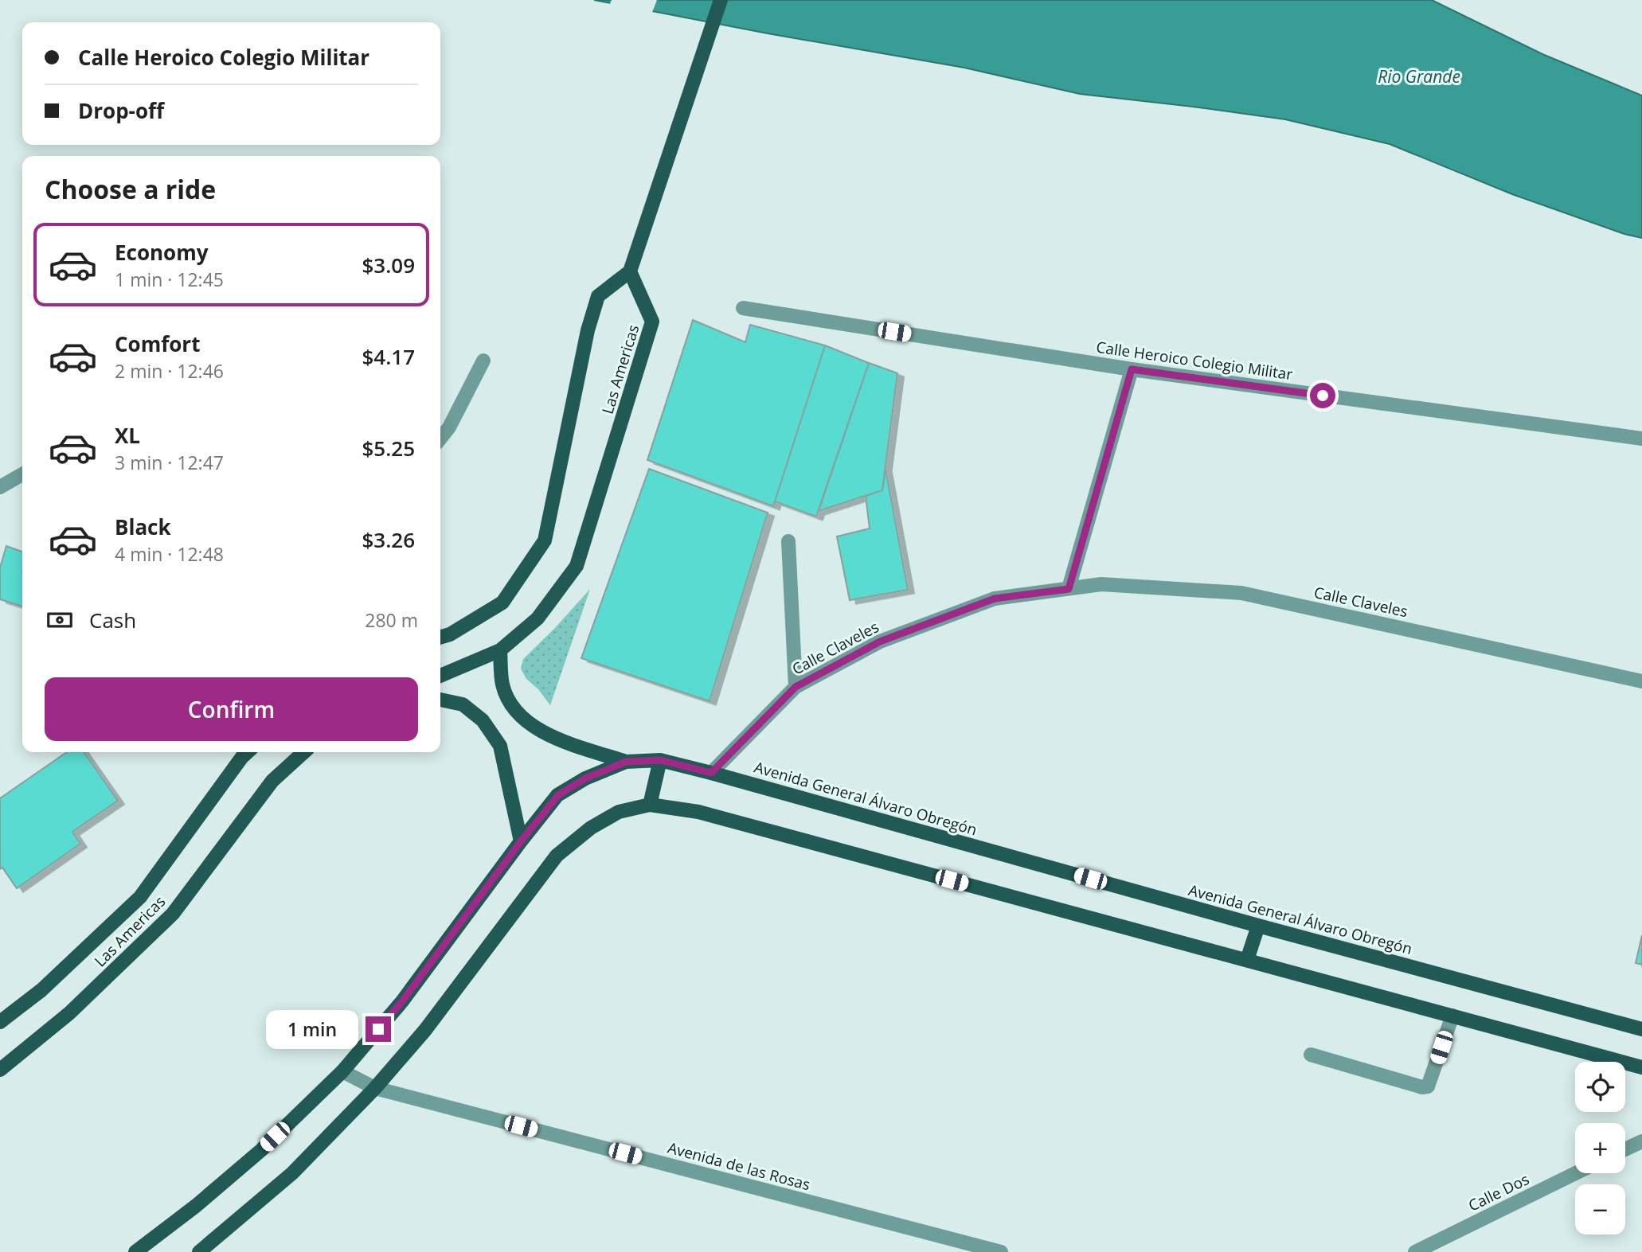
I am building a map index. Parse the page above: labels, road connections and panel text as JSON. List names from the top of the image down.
{
  "streets": {
    "main road": ["Las Americas", "Avenida General Álvaro Obregón"],
    "street": [
      "Calle Heroico Colegio Militar",
      "Calle Claveles",
      "Avenida de las Rosas",
      "Calle Dos"
    ]
  },
  "crossings": [
    ["Calle Claveles", "Avenida General Álvaro Obregón"],
    ["Avenida General Álvaro Obregón", "Avenida de las Rosas"]
  ],
  "water": ["Rio Grande"],
  "page": {
    "banner": ["Calle Heroico Colegio Militar", "Drop-off"],
    "heading": "Choose a ride",
    "list": [
      {
        "name": "Economy",
        "note": "1 min · 12:45",
        "value": "$3.09"
      },
      {
        "name": "Comfort",
        "note": "2 min · 12:46",
        "value": "$4.17"
      },
      {
        "name": "XL",
        "note": "3 min · 12:47",
        "value": "$5.25"
      },
      {
        "name": "Black",
        "note": "4 min · 12:48",
        "value": "$3.26"
      }
    ],
    "pay": ["Cash", "280 m"],
    "buttons": "Confirm",
    "bubble": "1 min",
    "map_buttons": ["+", "−"]
  }
}
